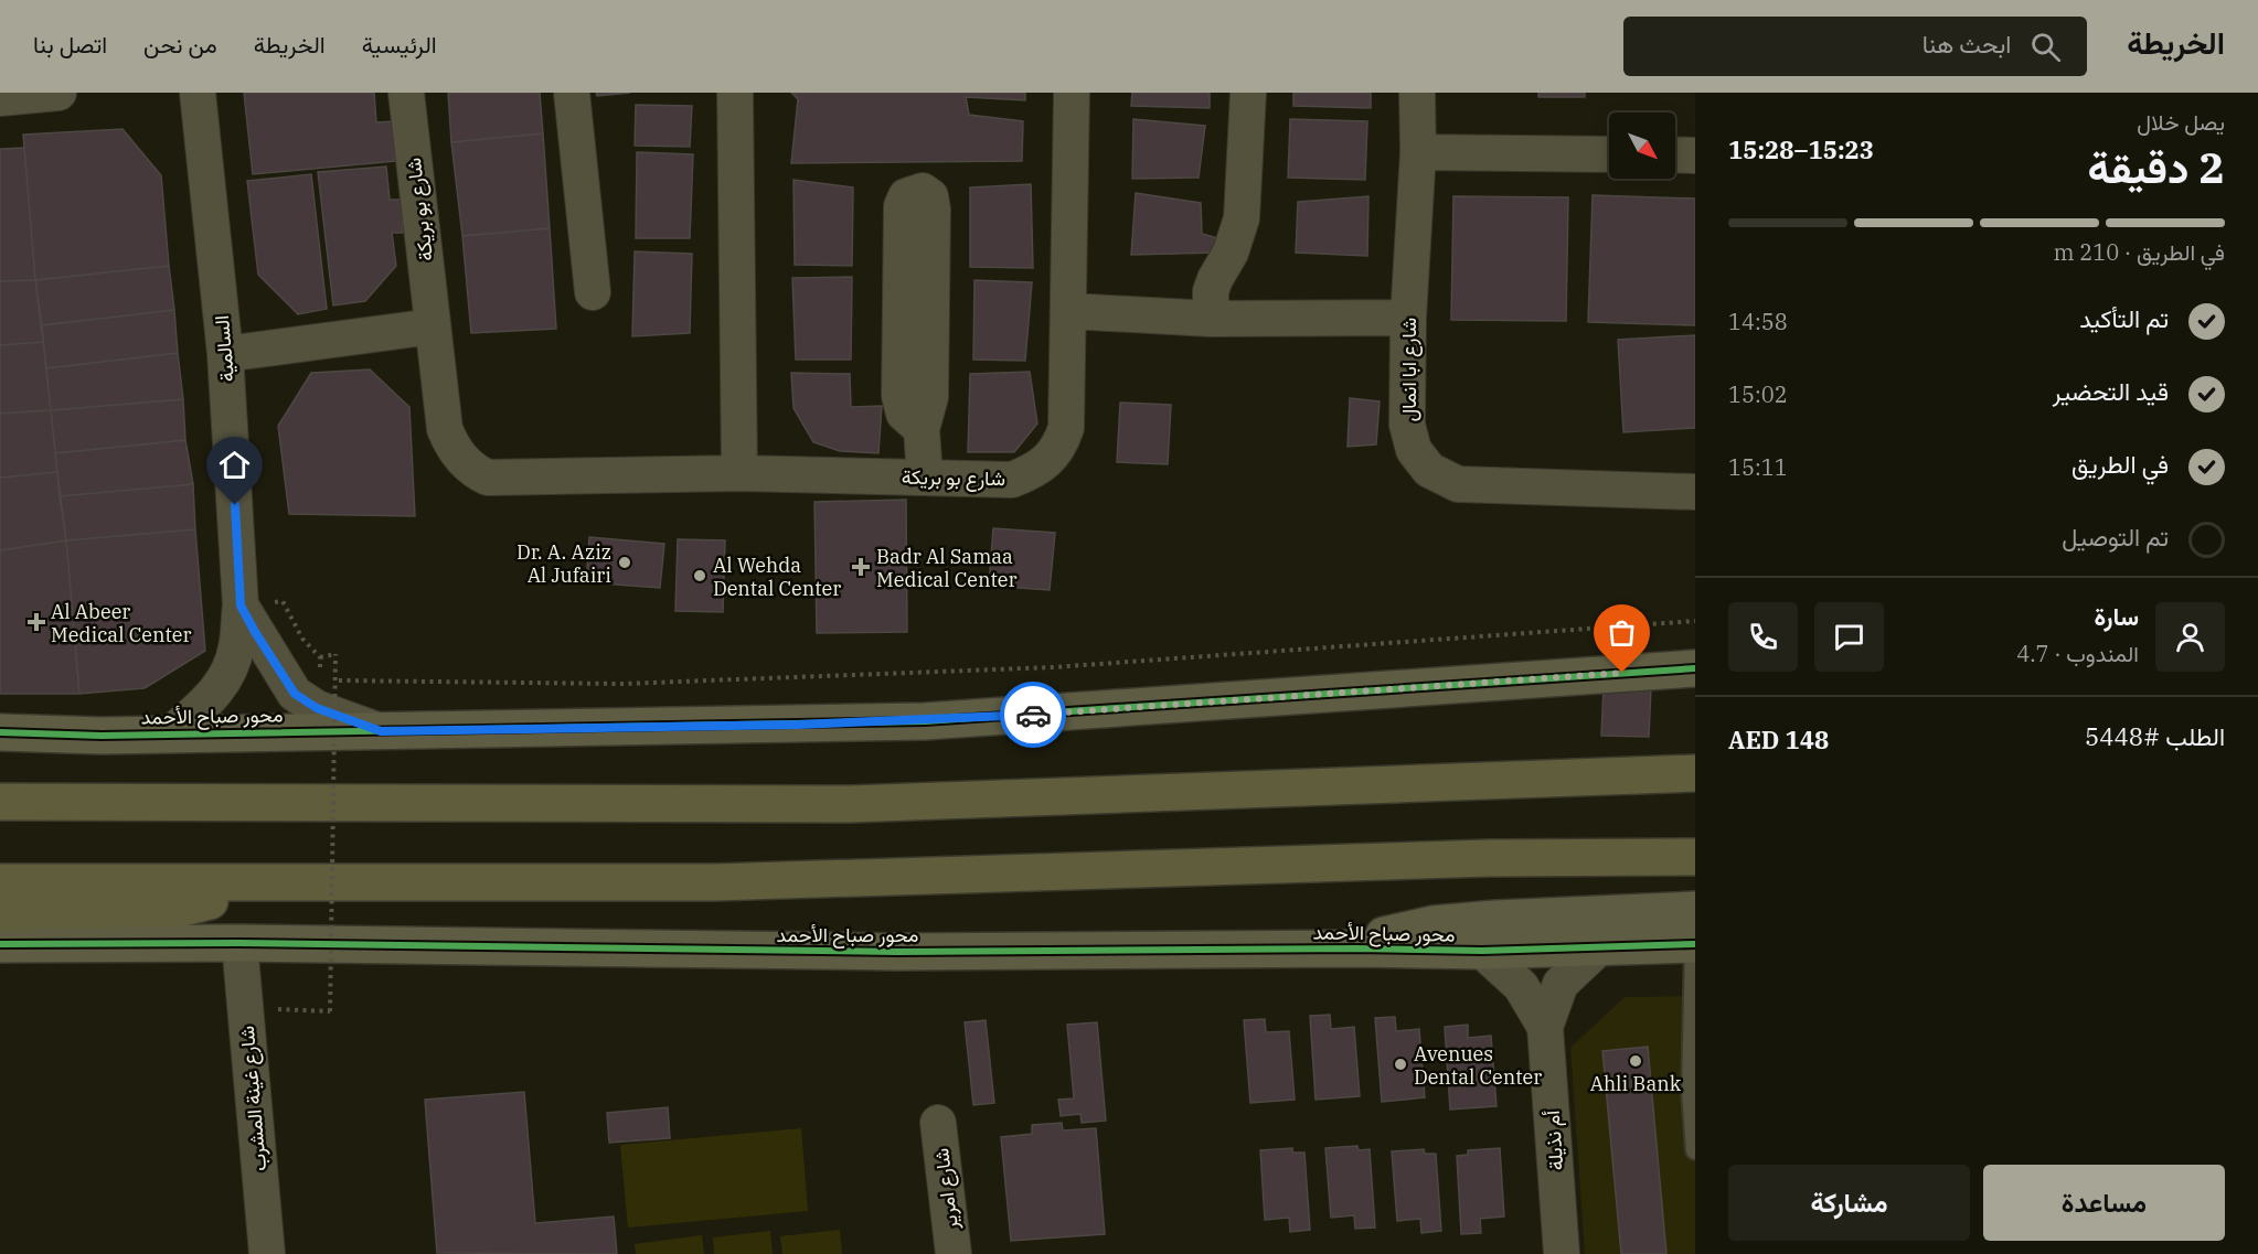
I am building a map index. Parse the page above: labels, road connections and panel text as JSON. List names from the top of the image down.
{
  "streets": {
    "street": [
      "شارع بو بريكة",
      "السالمية",
      "شارع ابا انمال",
      "محور صباح الأحمد",
      "شارع غينة المشرب",
      "أم نذيلة",
      "شارع امرير"
    ]
  },
  "crossings": [
    ["السالمية", "محور صباح الأحمد"],
    ["محور صباح الأحمد", "شارع غينة المشرب"],
    ["محور صباح الأحمد", "أم نذيلة"]
  ],
  "places": {
    "other": [
      "Dr. A. Aziz Al Jufairi",
      "Al Wehda Dental Center",
      "Ahli Bank",
      "Avenues Dental Center"
    ],
    "health": ["Badr Al Samaa Medical Center", "Al Abeer Medical Center"]
  },
  "north": "bottom right",
  "page": {
    "header": "الخريطة",
    "search": "ابحث هنا",
    "nav": [
      "الرئيسية",
      "الخريطة",
      "من نحن",
      "اتصل بنا"
    ],
    "heading": ["2 دقيقة", "يصل خلال", "15:23–15:28"],
    "panel": [
      "سارة",
      "المندوب · 4.7",
      "الطلب #5448",
      "AED 148"
    ],
    "bar": "في الطريق · 210 m",
    "list": [
      ["تم التأكيد", "14:58"],
      ["قيد التحضير", "15:02"],
      ["في الطريق", "15:11"],
      "تم التوصيل"
    ],
    "buttons": ["مساعدة", "مشاركة"]
  }
}
